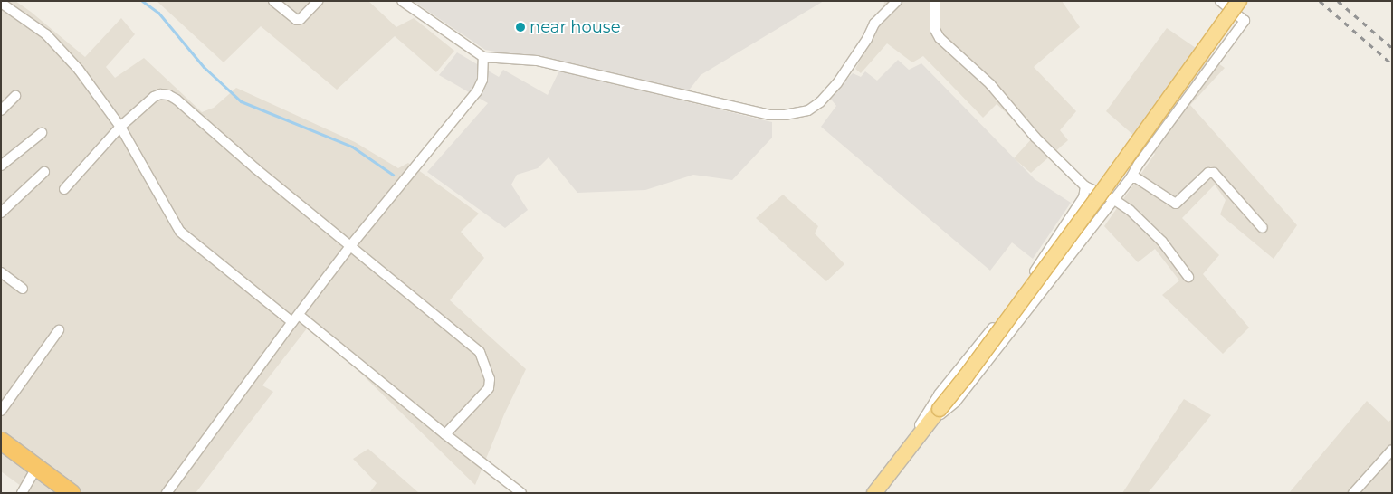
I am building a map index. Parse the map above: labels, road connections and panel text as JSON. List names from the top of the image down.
{
  "places": ["near house"]
}
